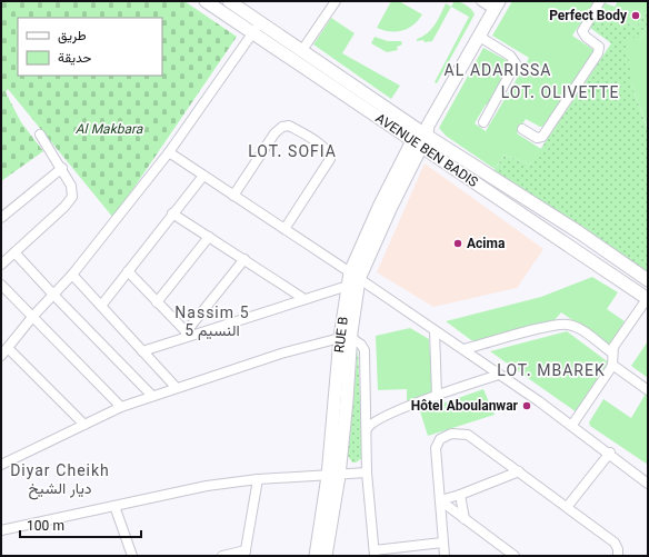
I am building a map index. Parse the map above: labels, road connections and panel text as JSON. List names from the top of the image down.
{
  "streets": {
    "main road": ["AVENUE BEN BADIS", "RUE B"]
  },
  "crossings": [
    ["AVENUE BEN BADIS", "RUE B"]
  ],
  "districts": [
    "AL ADARISSA",
    "LOT. OLIVETTE",
    "LOT. SOFIA",
    "Nassim 5 النسيم 5",
    "LOT. MBAREK",
    "Diyar Cheikh ديار الشيخ"
  ],
  "parks": ["Al Makbara"],
  "places": ["Perfect Body", "Acima", "Hôtel Aboulanwar"],
  "legend": ["طريق", "حديقة"],
  "scale_bar": "100 m"
}
